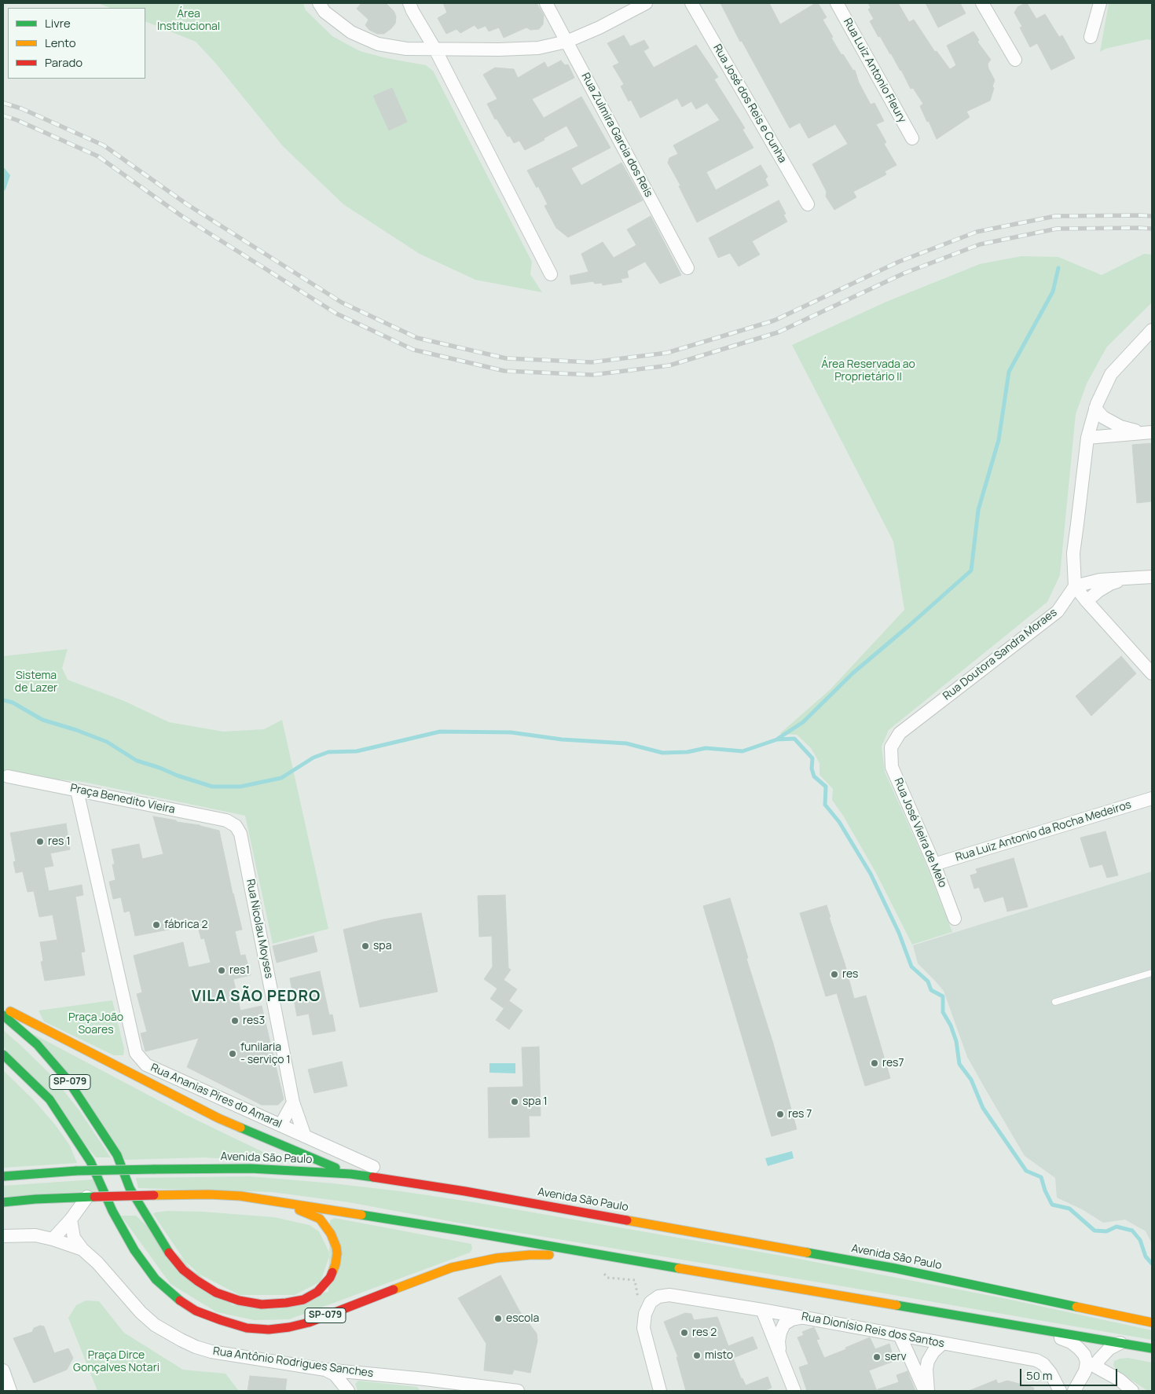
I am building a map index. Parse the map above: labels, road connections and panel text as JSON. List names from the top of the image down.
{
  "streets": {
    "main road": ["SP-079", "Avenida São Paulo"],
    "street": [
      "Rua Luiz Antonio Fleury",
      "Rua José dos Reis e Cunha",
      "Rua Zulmira Garcia dos Reis",
      "Rua Doutora Sandra Moraes",
      "Praça Benedito Vieira",
      "Rua Luiz Antonio da Rocha Medeiros",
      "Rua José Vieira de Melo",
      "Rua Nicolau Moyses",
      "Rua Ananias Pires do Amaral",
      "Rua Dionísio Reis dos Santos",
      "Rua Antônio Rodrigues Sanches"
    ]
  },
  "crossings": [
    ["Rua Doutora Sandra Moraes", "Rua José Vieira de Melo"],
    ["Praça Benedito Vieira", "Rua Nicolau Moyses"],
    ["Praça Benedito Vieira", "Rua Ananias Pires do Amaral"],
    ["Rua Luiz Antonio da Rocha Medeiros", "Rua José Vieira de Melo"],
    ["Rua Nicolau Moyses", "Rua Ananias Pires do Amaral"],
    ["Rua Ananias Pires do Amaral", "Avenida São Paulo"]
  ],
  "districts": ["VILA SÃO PEDRO"],
  "parks": [
    "Área Institucional",
    "Área Reservada ao Proprietário II",
    "Sistema de Lazer",
    "Praça João Soares",
    "Praça Dirce Gonçalves Notari"
  ],
  "places": [
    "res 1",
    "fábrica 2",
    "spa",
    "res1",
    "res",
    "res3",
    "funilaria - serviço 1",
    "res7",
    "spa 1",
    "res 7",
    "escola",
    "res 2",
    "misto",
    "serv"
  ],
  "legend": ["Livre", "Lento", "Parado"],
  "scale_bar": "50 m"
}
